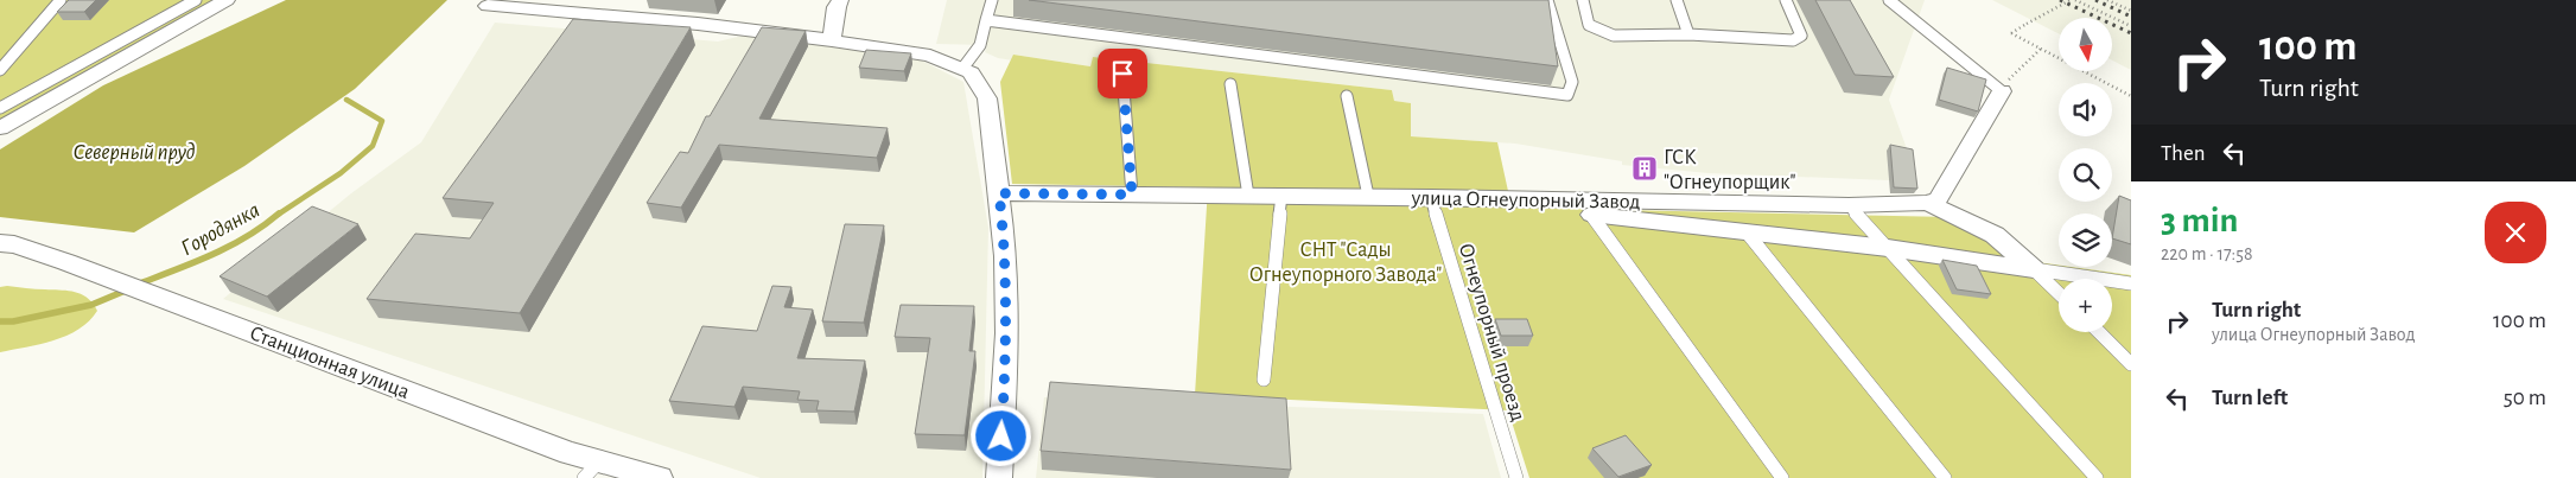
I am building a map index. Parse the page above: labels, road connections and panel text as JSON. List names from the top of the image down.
{
  "streets": {
    "street": ["улица Огнеупорный Завод", "Станционная улица"],
    "lane": ["Огнеупорный проезд"]
  },
  "crossings": [
    ["улица Огнеупорный Завод", "Огнеупорный проезд"]
  ],
  "water": ["Северный пруд", "Городянка"],
  "parks": ["СНТ \"Сады Огнеупорного Завода\""],
  "places": {
    "building": ["ГСК \"Огнеупорщик\""]
  },
  "north": "bottom",
  "page": {
    "turn": ["100 m", "Turn right"],
    "map_buttons": "+",
    "then": "Then",
    "heading": ["3 min", "220 m · 17:58"],
    "list": [
      {
        "name": "Turn right",
        "note": "улица Огнеупорный Завод",
        "value": "100 m"
      },
      {
        "name": "Turn left",
        "value": "50 m"
      }
    ]
  }
}
